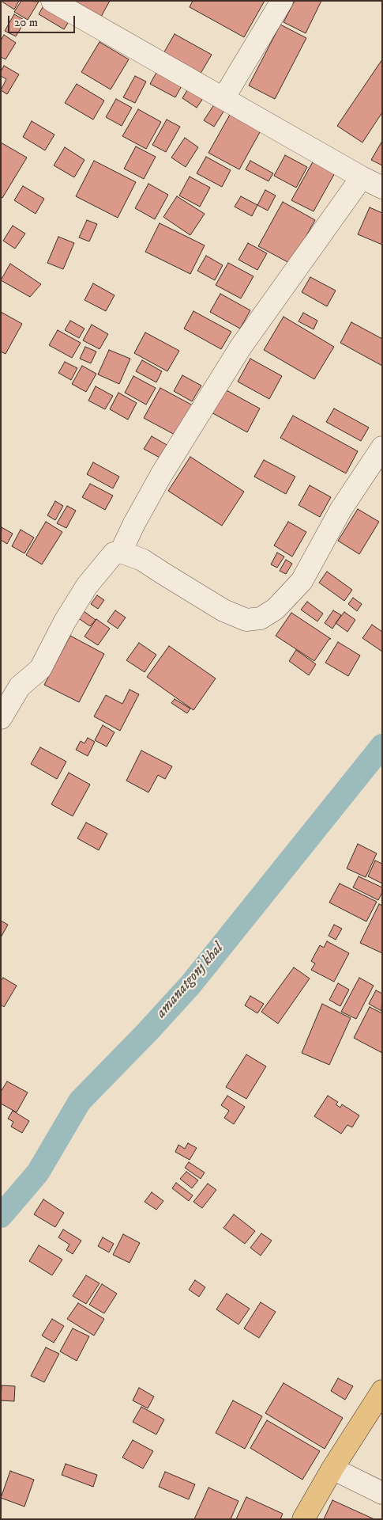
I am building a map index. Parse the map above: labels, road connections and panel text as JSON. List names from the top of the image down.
{
  "water": ["amanatgonj khal"],
  "scale_bar": "20 m"
}
